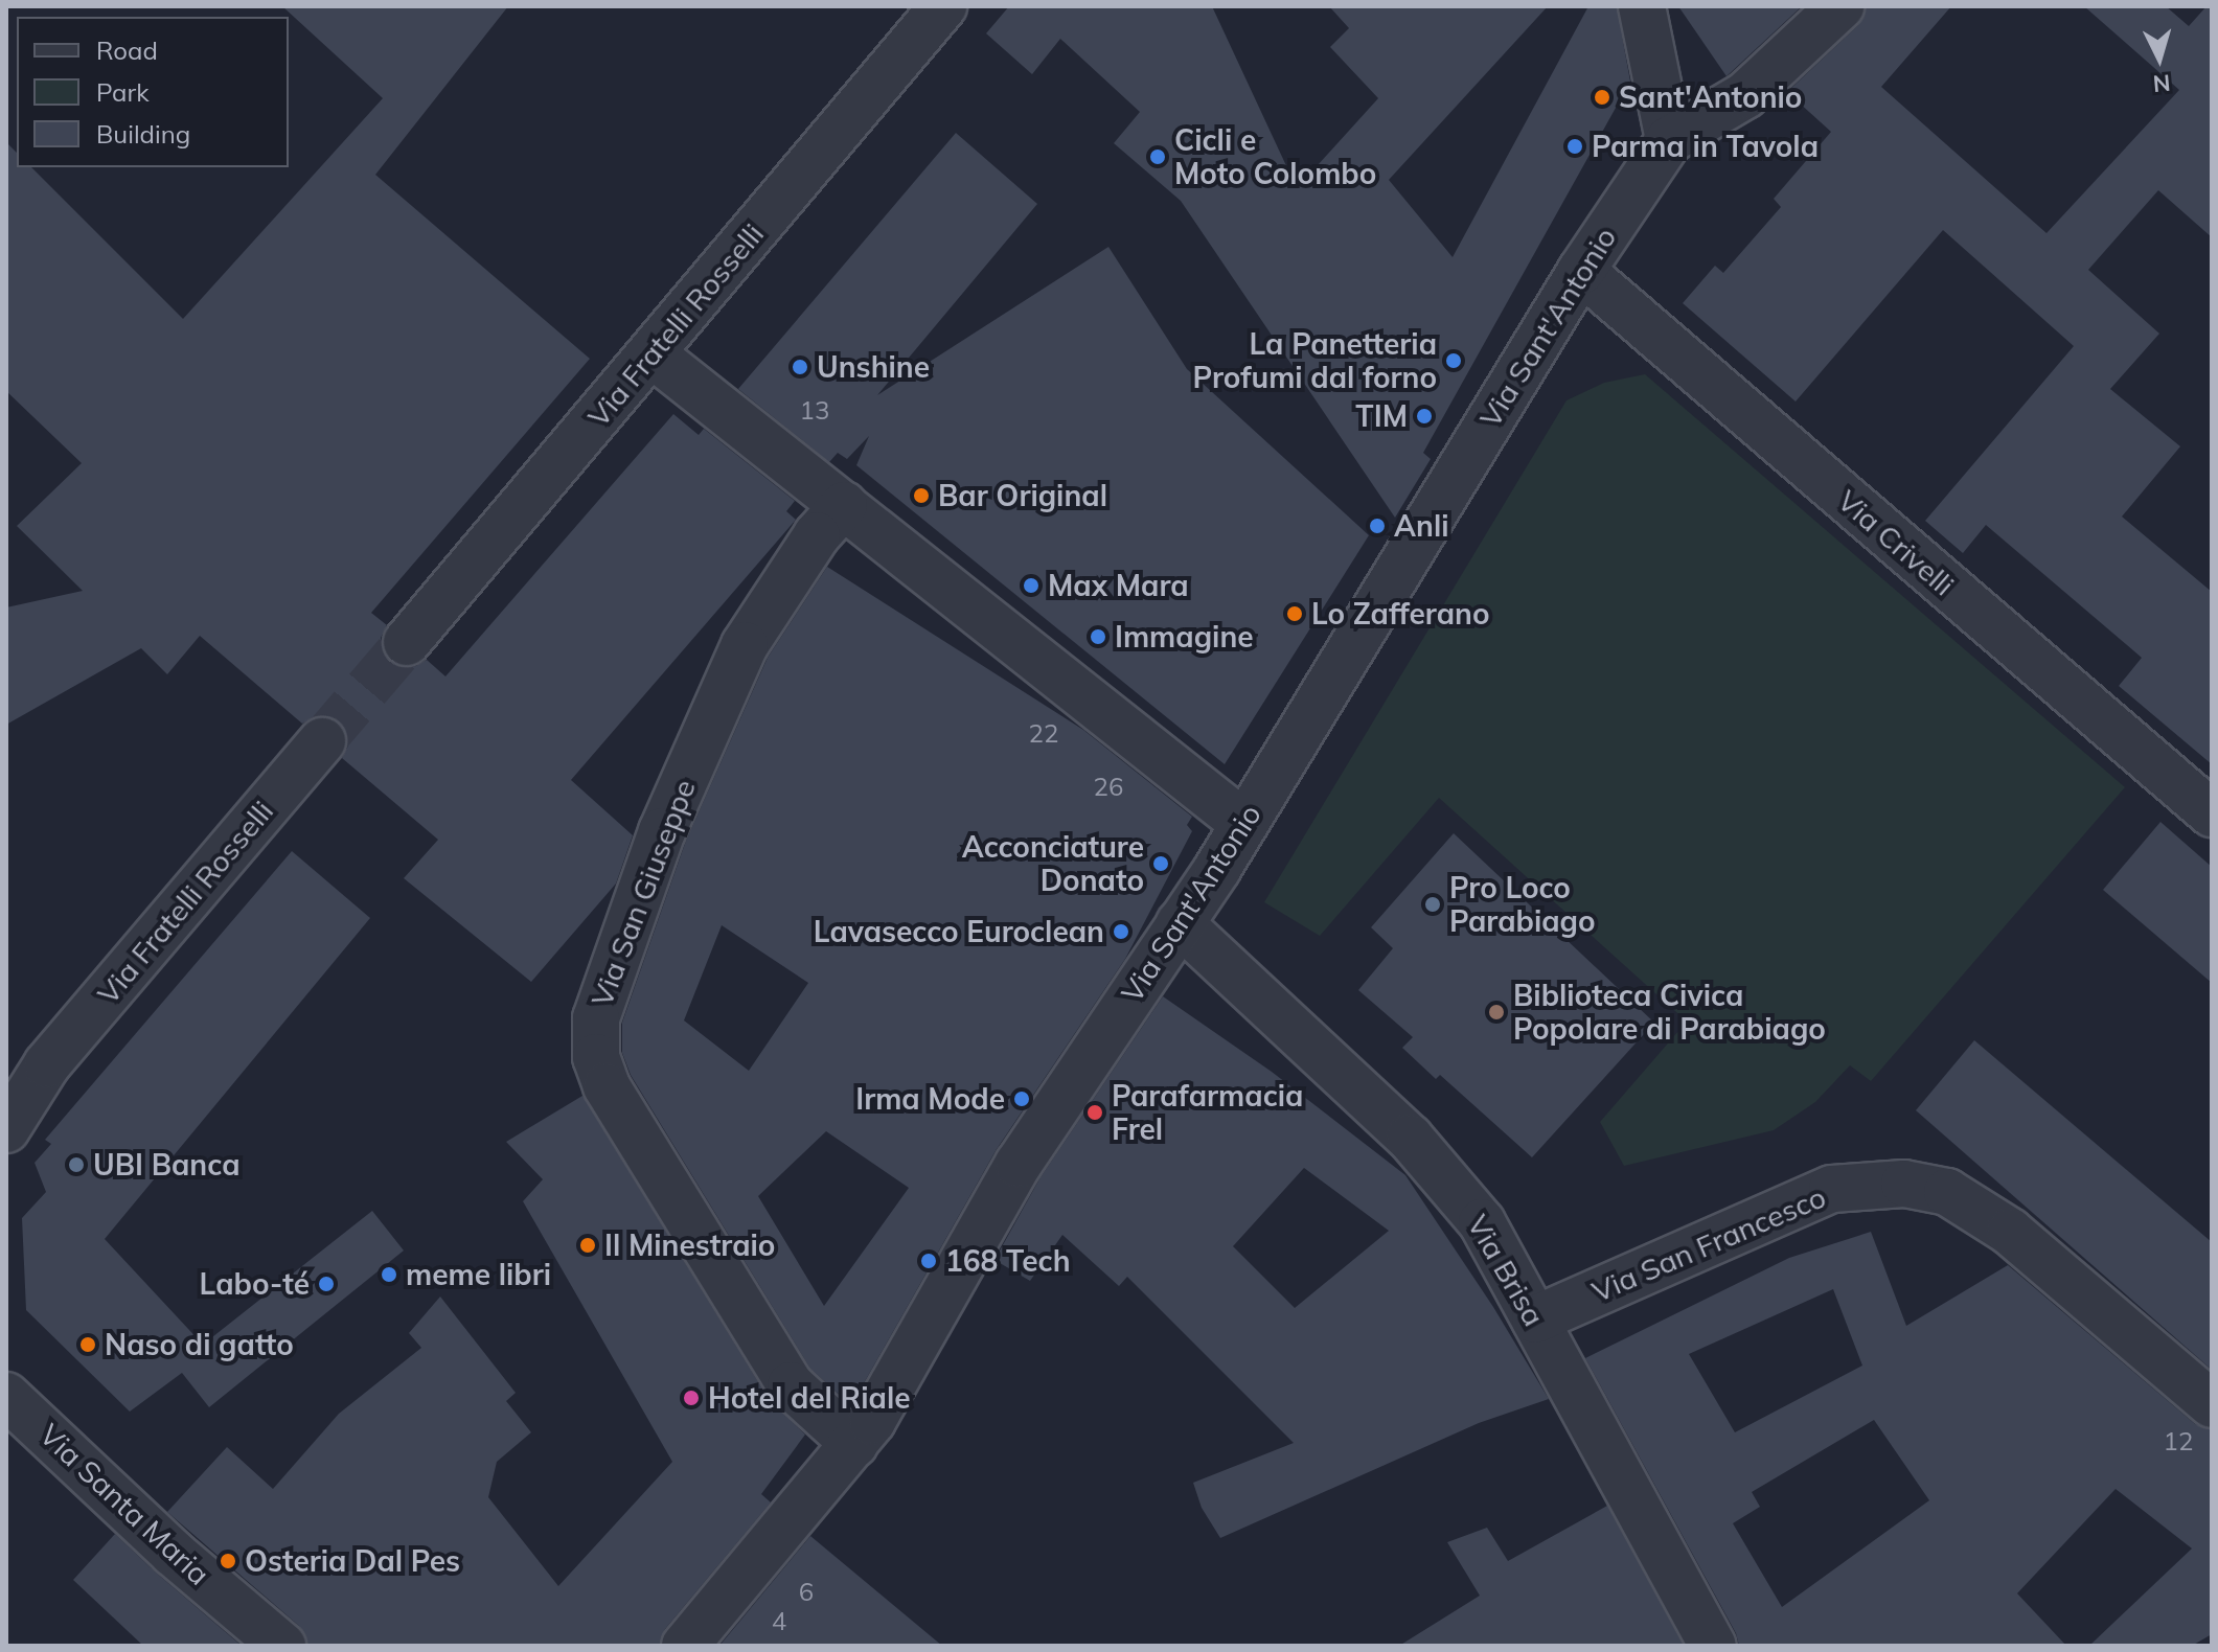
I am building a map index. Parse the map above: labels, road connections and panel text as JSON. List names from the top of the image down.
{
  "streets": {
    "street": [
      "Via Fratelli Rosselli",
      "Via Sant'Antonio",
      "Via Crivelli",
      "Via San Giuseppe",
      "Via San Francesco",
      "Via Brisa",
      "Via Santa Maria"
    ]
  },
  "crossings": [
    ["Via Sant'Antonio", "Via Crivelli"],
    ["Via Sant'Antonio", "Via San Giuseppe"],
    ["Via Sant'Antonio", "Via Brisa"],
    ["Via San Francesco", "Via Brisa"]
  ],
  "places": [
    "Sant'Antonio",
    "Parma in Tavola",
    "Cicli e Moto Colombo",
    "La Panetteria Profumi dal forno",
    "Unshine",
    "TIM",
    "Bar Original",
    "Anli",
    "Max Mara",
    "Lo Zafferano",
    "Immagine",
    "Acconciature Donato",
    "Pro Loco Parabiago",
    "Lavasecco Euroclean",
    "Biblioteca Civica Popolare di Parabiago",
    "Irma Mode",
    "Parafarmacia Frel",
    "UBI Banca",
    "Il Minestraio",
    "168 Tech",
    "meme libri",
    "Labo-té",
    "Naso di gatto",
    "Hotel del Riale",
    "Osteria Dal Pes"
  ],
  "house_numbers": [
    "13",
    "22",
    "26",
    "12",
    "6",
    "4"
  ],
  "legend": ["Road", "Park", "Building"],
  "north": "bottom"
}
